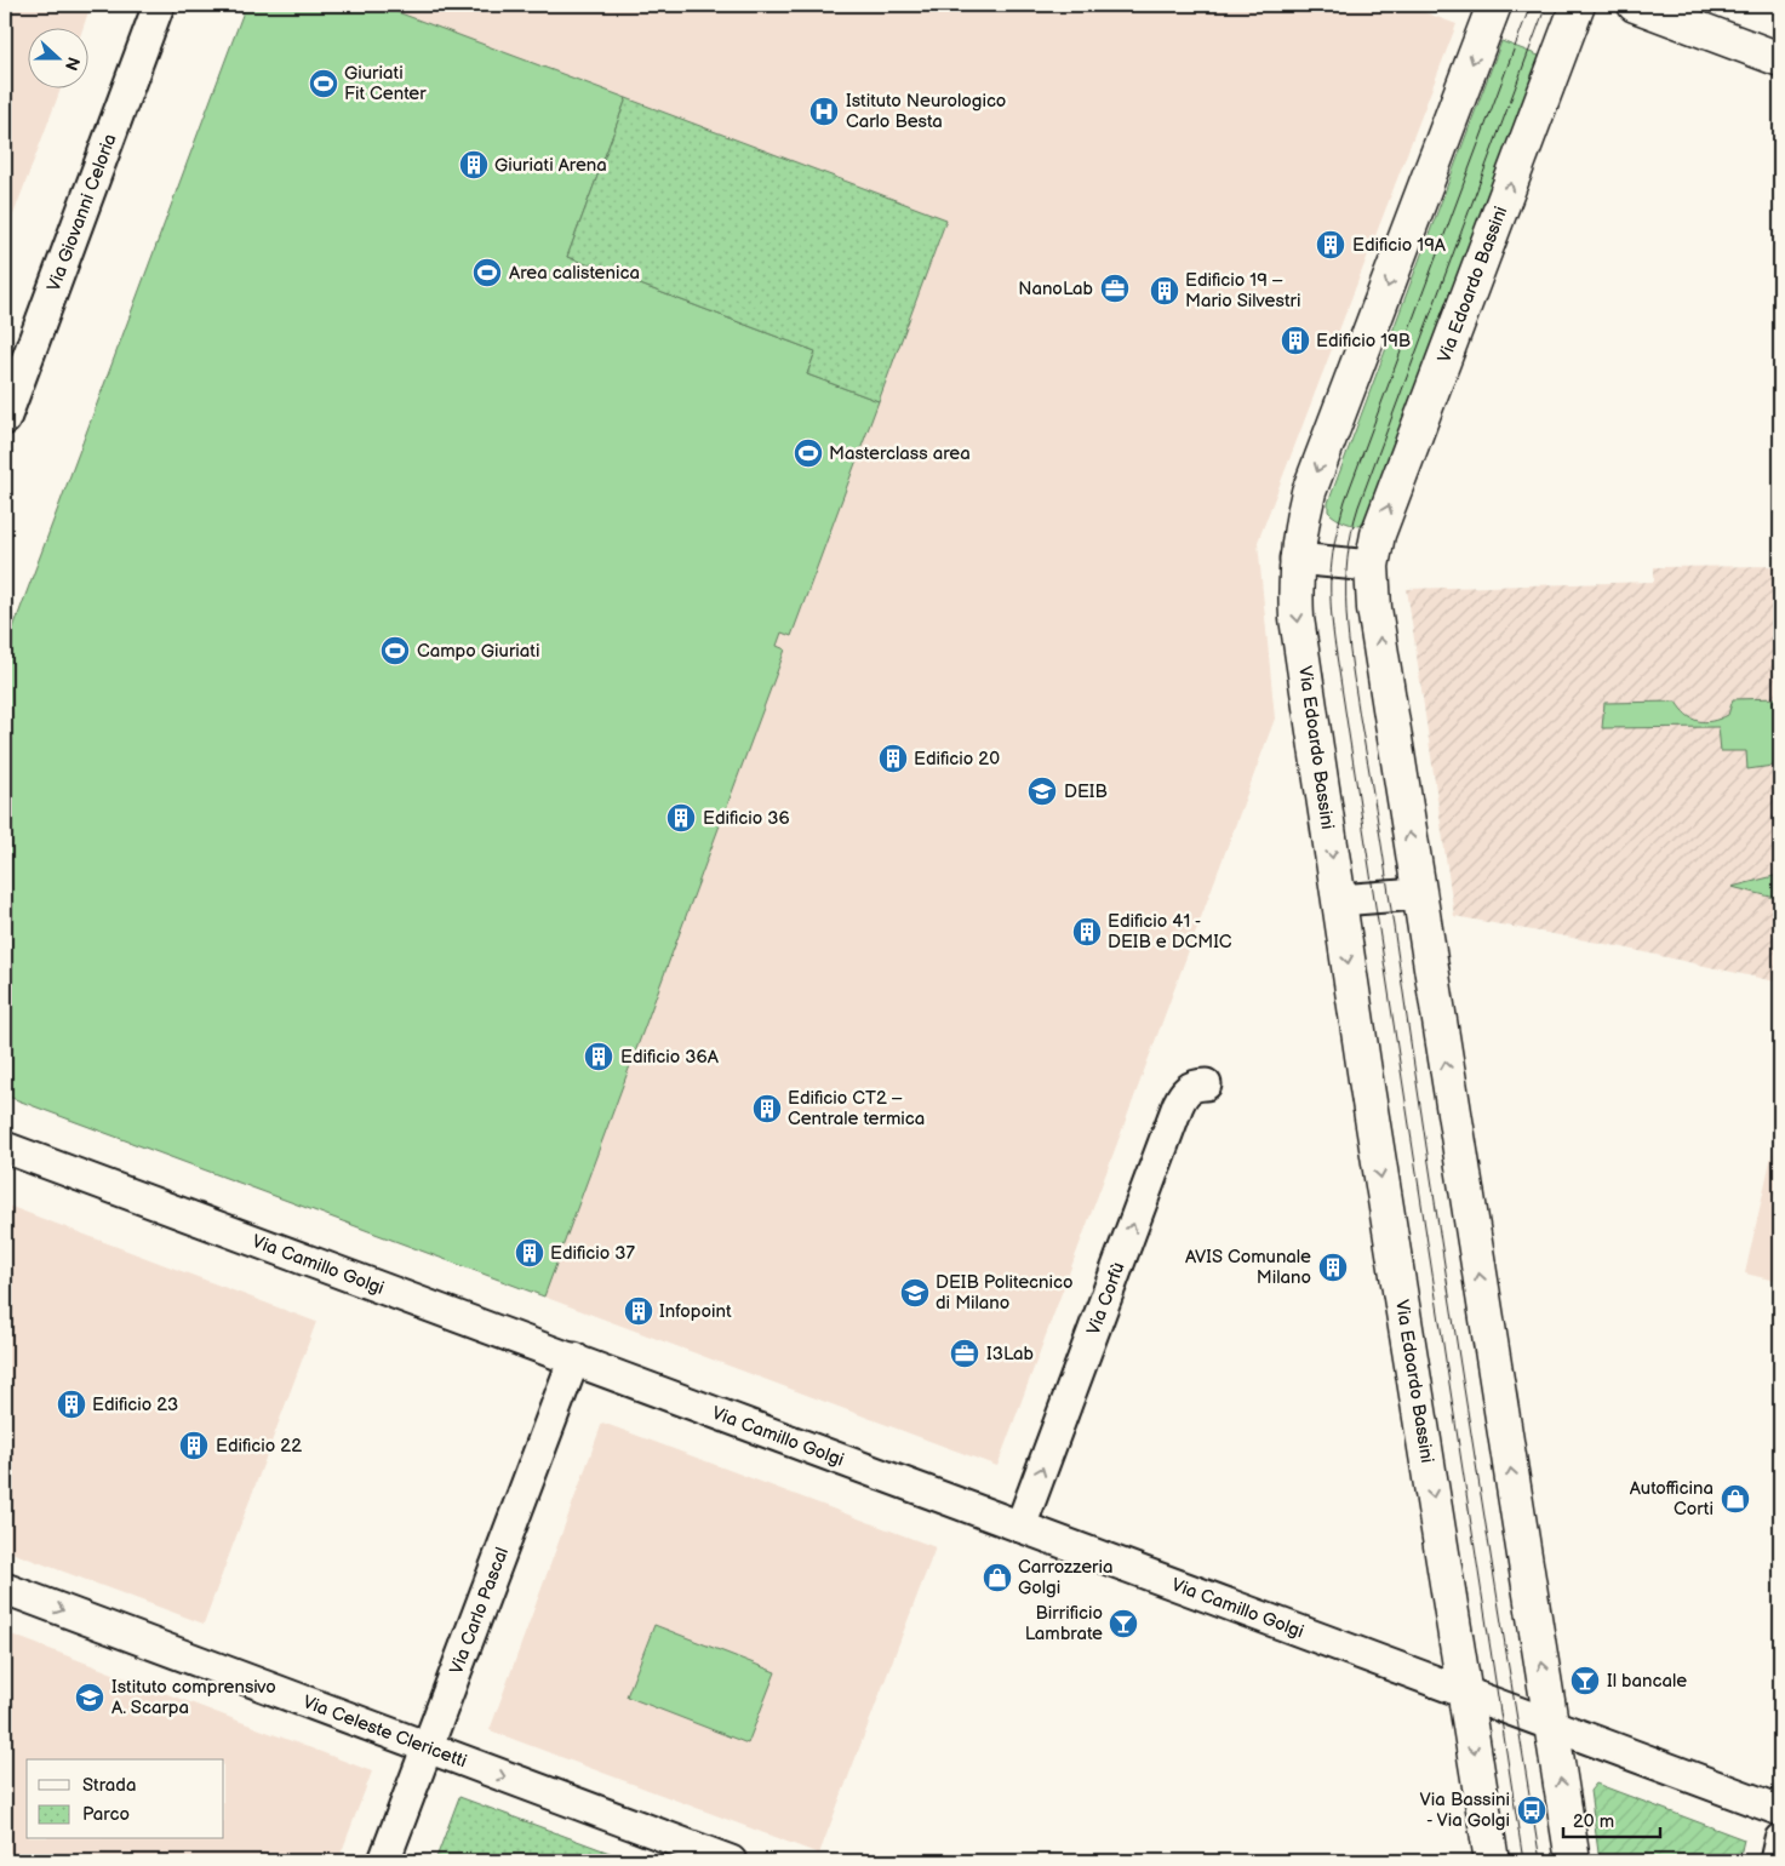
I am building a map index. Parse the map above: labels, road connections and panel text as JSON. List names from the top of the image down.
{
  "streets": {
    "street": [
      "Via Giovanni Celoria",
      "Via Edoardo Bassini",
      "Via Camillo Golgi",
      "Via Corfù",
      "Via Carlo Pascal",
      "Via Celeste Clericetti"
    ]
  },
  "crossings": [
    ["Via Edoardo Bassini", "Via Camillo Golgi"],
    ["Via Camillo Golgi", "Via Corfù"],
    ["Via Camillo Golgi", "Via Carlo Pascal"],
    ["Via Carlo Pascal", "Via Celeste Clericetti"]
  ],
  "one_way": ["Via Corfù", "Via Celeste Clericetti"],
  "places": {
    "sports": [
      "Giuriati Fit Center",
      "Area calistenica",
      "Masterclass area",
      "Campo Giuriati"
    ],
    "hospital": ["Istituto Neurologico Carlo Besta"],
    "building": [
      "Giuriati Arena",
      "Edificio 19A",
      "Edificio 19 – Mario Silvestri",
      "Edificio 19B",
      "Edificio 20",
      "Edificio 36",
      "Edificio 41 - DEIB e DCMIC",
      "Edificio 36A",
      "Edificio CT2 – Centrale termica",
      "Edificio 37",
      "AVIS Comunale Milano",
      "Infopoint",
      "Edificio 23",
      "Edificio 22"
    ],
    "office": ["NanoLab", "I3Lab"],
    "school or university": ["DEIB", "DEIB Politecnico di Milano", "Istituto comprensivo A. Scarpa"],
    "shop": ["Autofficina Corti", "Carrozzeria Golgi"],
    "bar": ["Birrificio Lambrate", "Il bancale"],
    "bus stop": ["Via Bassini - Via Golgi"]
  },
  "legend": ["Strada", "Parco"],
  "scale_bar": "20 m",
  "north": "right"
}
